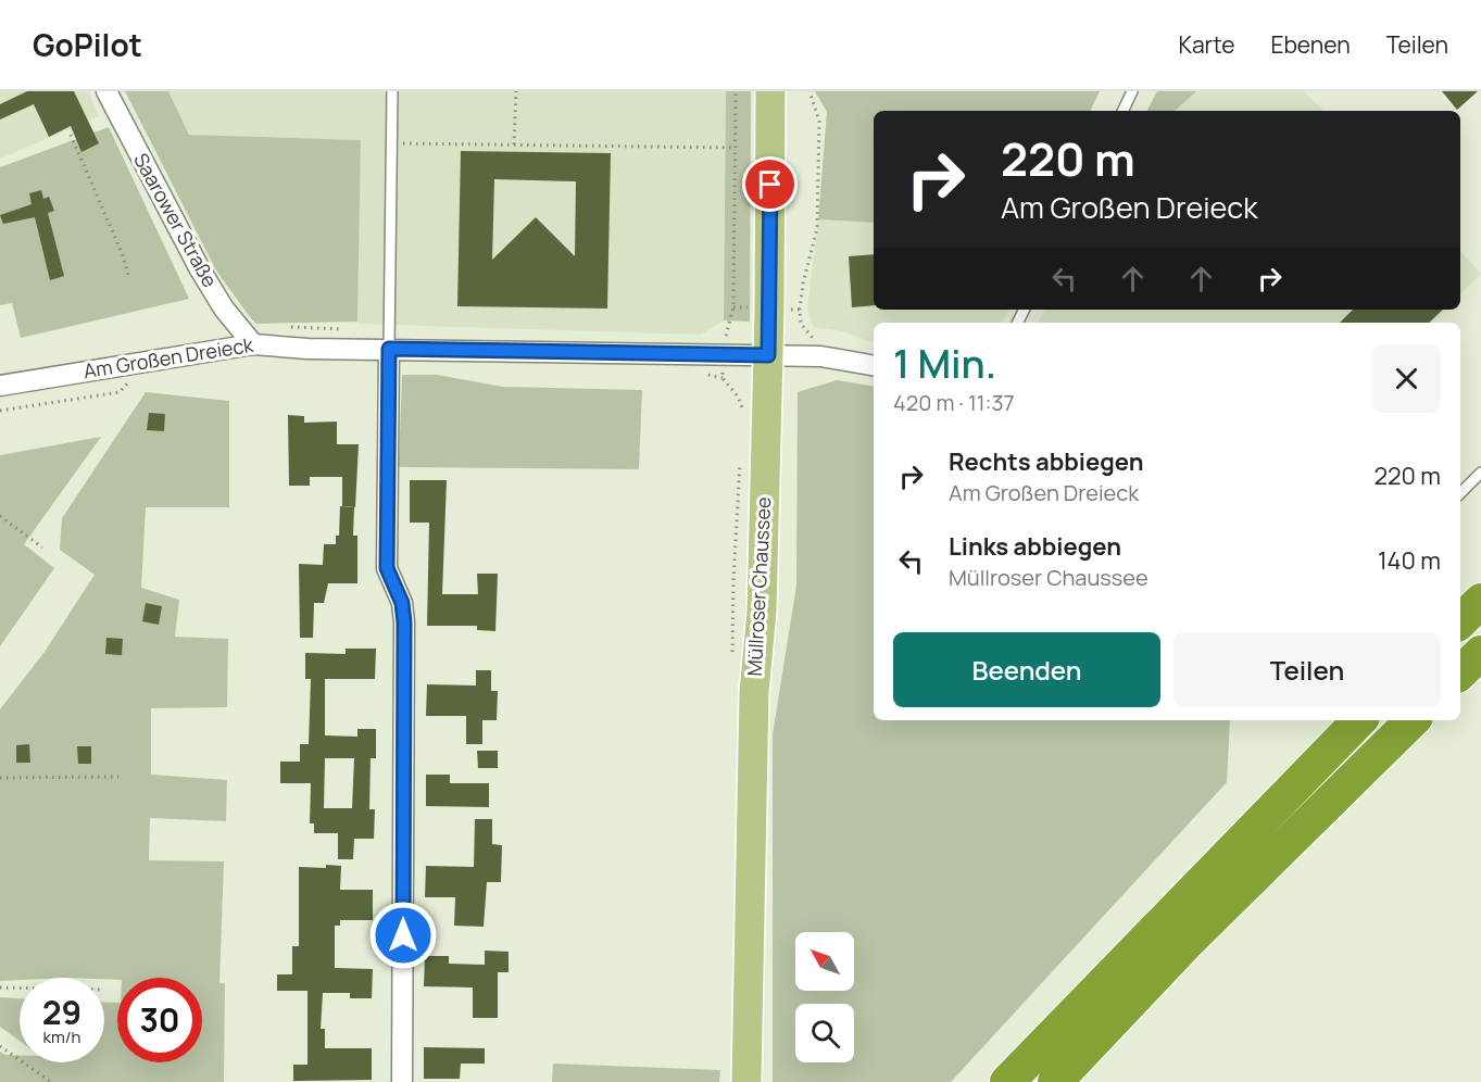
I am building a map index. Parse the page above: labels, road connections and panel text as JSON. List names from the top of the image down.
{
  "streets": {
    "main road": ["Müllroser Chaussee"],
    "street": ["Saarower Straße", "Am Großen Dreieck"]
  },
  "crossings": [
    ["Saarower Straße", "Am Großen Dreieck"],
    ["Am Großen Dreieck", "Müllroser Chaussee"]
  ],
  "north": "top left",
  "page": {
    "header": "GoPilot",
    "nav": ["Karte", "Ebenen", "Teilen"],
    "turn": ["220 m", "Am Großen Dreieck"],
    "heading": ["1 Min.", "420 m · 11:37"],
    "list": [
      {
        "name": "Rechts abbiegen",
        "note": "Am Großen Dreieck",
        "value": "220 m"
      },
      {
        "name": "Links abbiegen",
        "note": "Müllroser Chaussee",
        "value": "140 m"
      }
    ],
    "buttons": ["Beenden", "Teilen"],
    "speed": "29 km/h",
    "limit": "30"
  }
}
